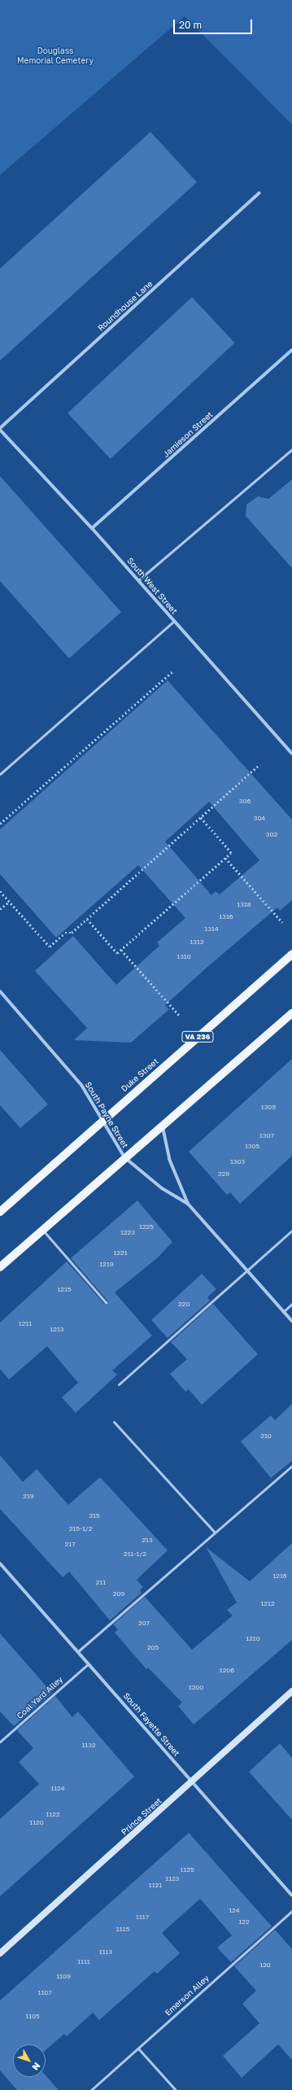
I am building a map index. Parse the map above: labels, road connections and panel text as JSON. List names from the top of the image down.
{
  "streets": {
    "main road": ["VA 236", "Duke Street"],
    "street": [
      "Roundhouse Lane",
      "Jamieson Street",
      "South West Street",
      "South Payne Street",
      "South Fayette Street",
      "Prince Street"
    ],
    "lane": ["Coal Yard Alley", "Emerson Alley"]
  },
  "crossings": [
    ["Roundhouse Lane", "South West Street"],
    ["Jamieson Street", "South West Street"],
    ["Duke Street", "South Payne Street"],
    ["Coal Yard Alley", "South Fayette Street"],
    ["South Fayette Street", "Prince Street"]
  ],
  "parks": ["Douglass Memorial Cemetery"],
  "house_numbers": [
    "306",
    "304",
    "302",
    "1318",
    "1316",
    "1314",
    "1312",
    "1310",
    "1309",
    "1307",
    "1305",
    "1303",
    "229",
    "1225",
    "1223",
    "1221",
    "1219",
    "1215",
    "220",
    "1211",
    "1213",
    "210",
    "219",
    "215",
    "215-1/2",
    "213",
    "217",
    "211-1/2",
    "1216",
    "211",
    "209",
    "1212",
    "207",
    "1210",
    "205",
    "1206",
    "1200",
    "1132",
    "1124",
    "1122",
    "1120",
    "1125",
    "1123",
    "1121",
    "124",
    "1117",
    "122",
    "1115",
    "1113",
    "1111",
    "120",
    "1109",
    "1107",
    "1105"
  ],
  "scale_bar": "20 m",
  "north": "bottom right"
}
